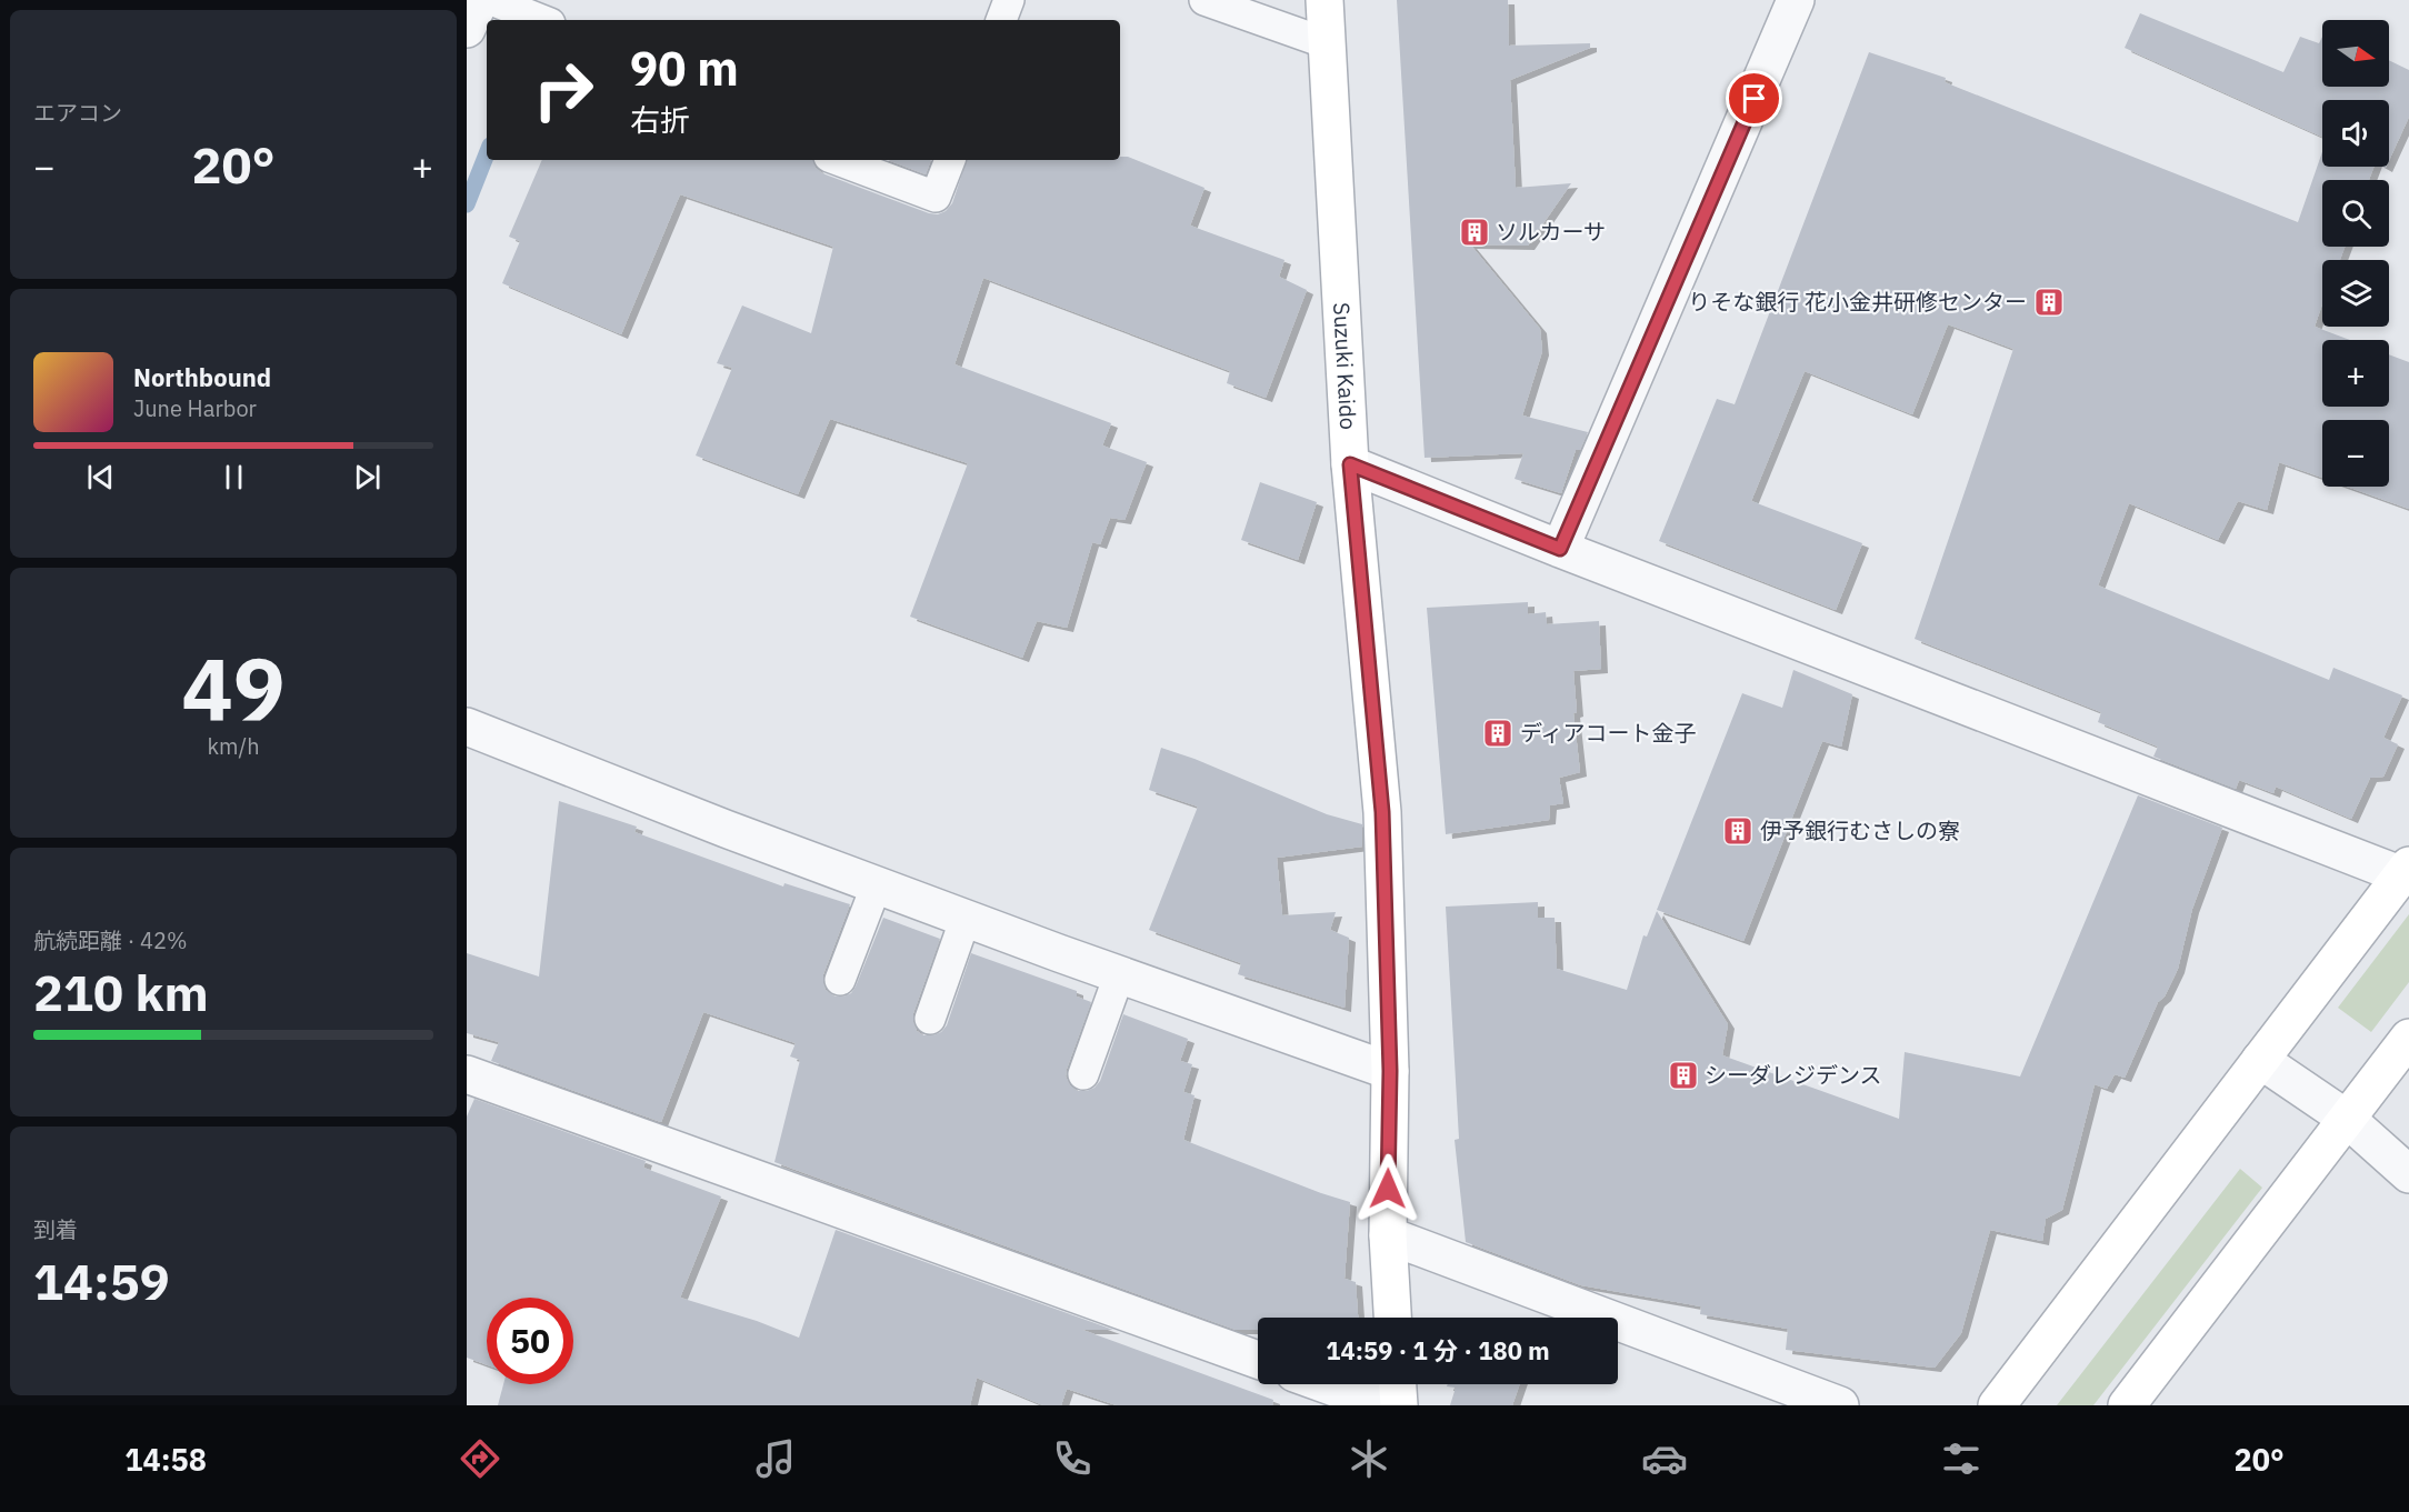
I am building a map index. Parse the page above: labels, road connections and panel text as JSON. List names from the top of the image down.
{
  "streets": {
    "main road": ["Suzuki Kaido"]
  },
  "places": {
    "building": [
      "ソルカーサ",
      "りそな銀行 花小金井研修センター",
      "ディアコート金子",
      "伊予銀行むさしの寮",
      "シーダレジデンス"
    ]
  },
  "north": "right",
  "page": {
    "tile": [
      "エアコン",
      ["49", "km/h"],
      ["航続距離 · 42%", "210 km"],
      ["到着", "14:59"]
    ],
    "map_buttons": ["+", "−"],
    "turn": ["90 m", "右折"],
    "heat": ["−", "20°", "+"],
    "song": ["Northbound", "June Harbor"],
    "limit": "50",
    "trip": "14:59 · 1 分 · 180 m",
    "tabs": ["14:58", "20°"]
  }
}
